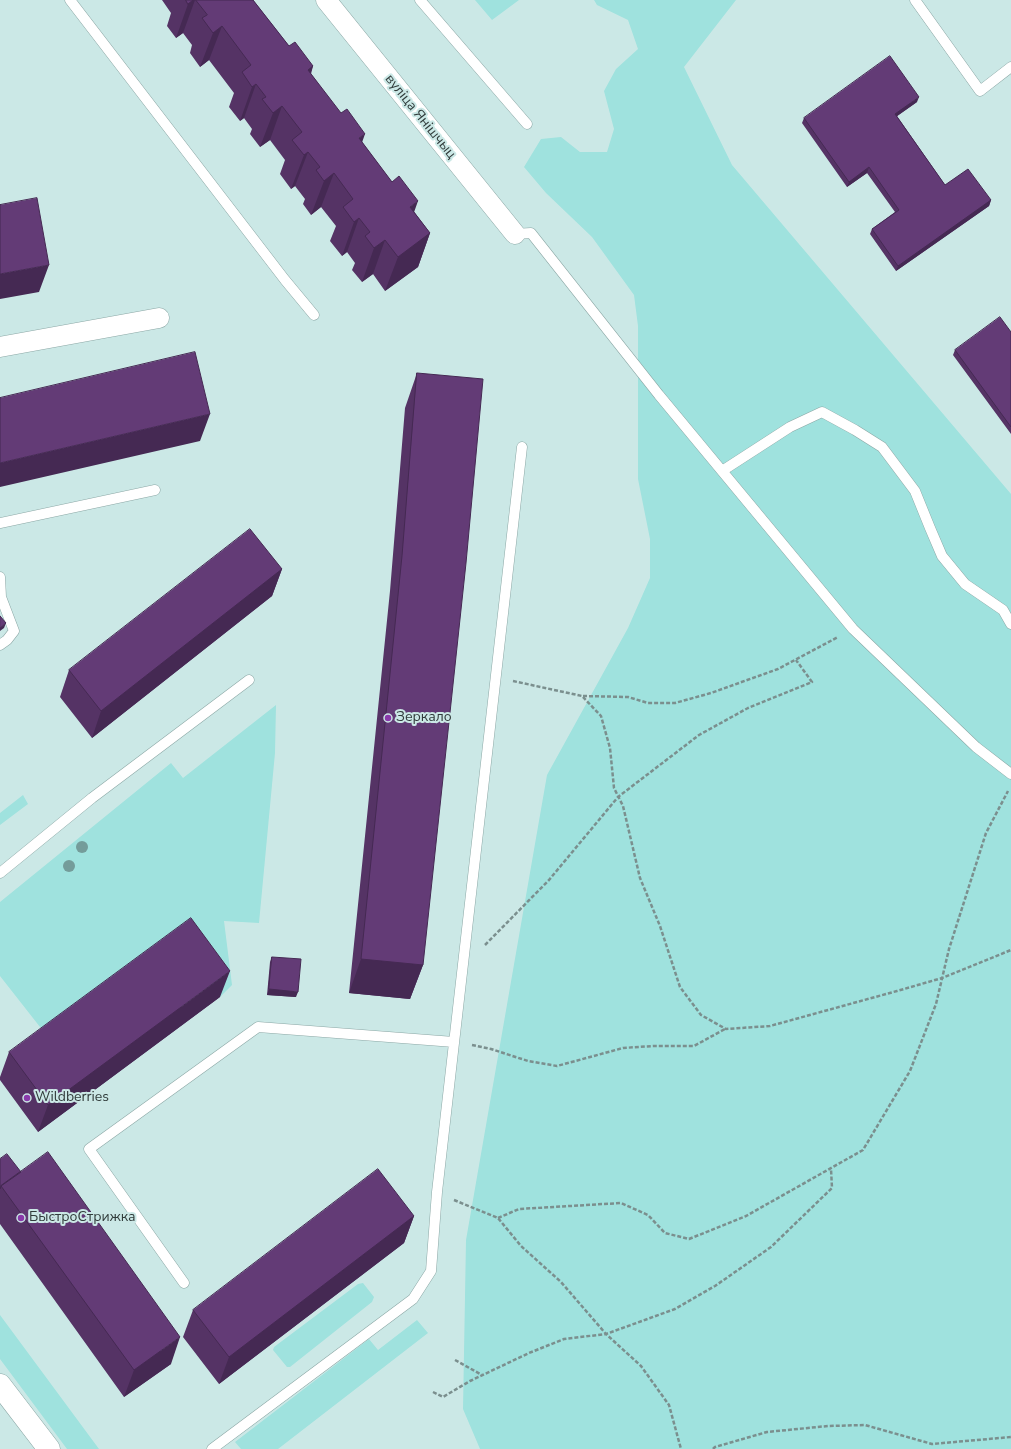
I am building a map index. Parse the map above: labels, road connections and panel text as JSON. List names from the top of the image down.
{
  "streets": {
    "street": ["вуліца Янішчыц"]
  },
  "places": ["Зеркало", "Wildberries", "БыстроСтрижка"]
}
